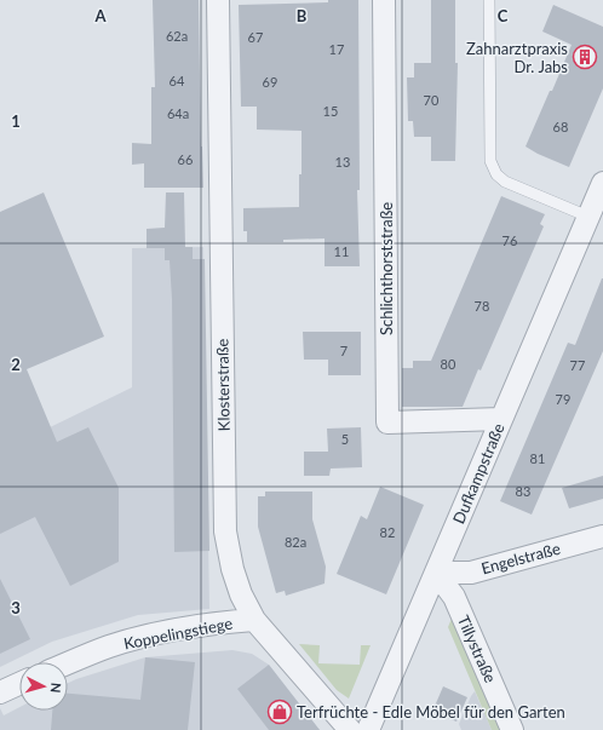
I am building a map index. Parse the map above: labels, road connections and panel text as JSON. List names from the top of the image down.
{
  "streets": {
    "street": [
      "Schlichthorststraße",
      "Klosterstraße",
      "Dufkampstraße",
      "Engelstraße",
      "Koppelingstiege",
      "Tillystraße"
    ]
  },
  "crossings": [
    ["Schlichthorststraße", "Dufkampstraße"],
    ["Klosterstraße", "Koppelingstiege"],
    ["Dufkampstraße", "Engelstraße"],
    ["Dufkampstraße", "Tillystraße"],
    ["Engelstraße", "Tillystraße"]
  ],
  "places": {
    "building": ["Zahnarztpraxis Dr. Jabs"],
    "shop": ["Terfrüchte - Edle Möbel für den Garten"]
  },
  "house_numbers": [
    "62a",
    "67",
    "17",
    "64",
    "69",
    "70",
    "15",
    "64a",
    "68",
    "66",
    "13",
    "76",
    "11",
    "78",
    "7",
    "80",
    "77",
    "79",
    "5",
    "81",
    "83",
    "82",
    "82a"
  ],
  "north": "right",
  "grid": {
    "columns": ["A", "B", "C"],
    "rows": ["1", "2", "3"]
  }
}
